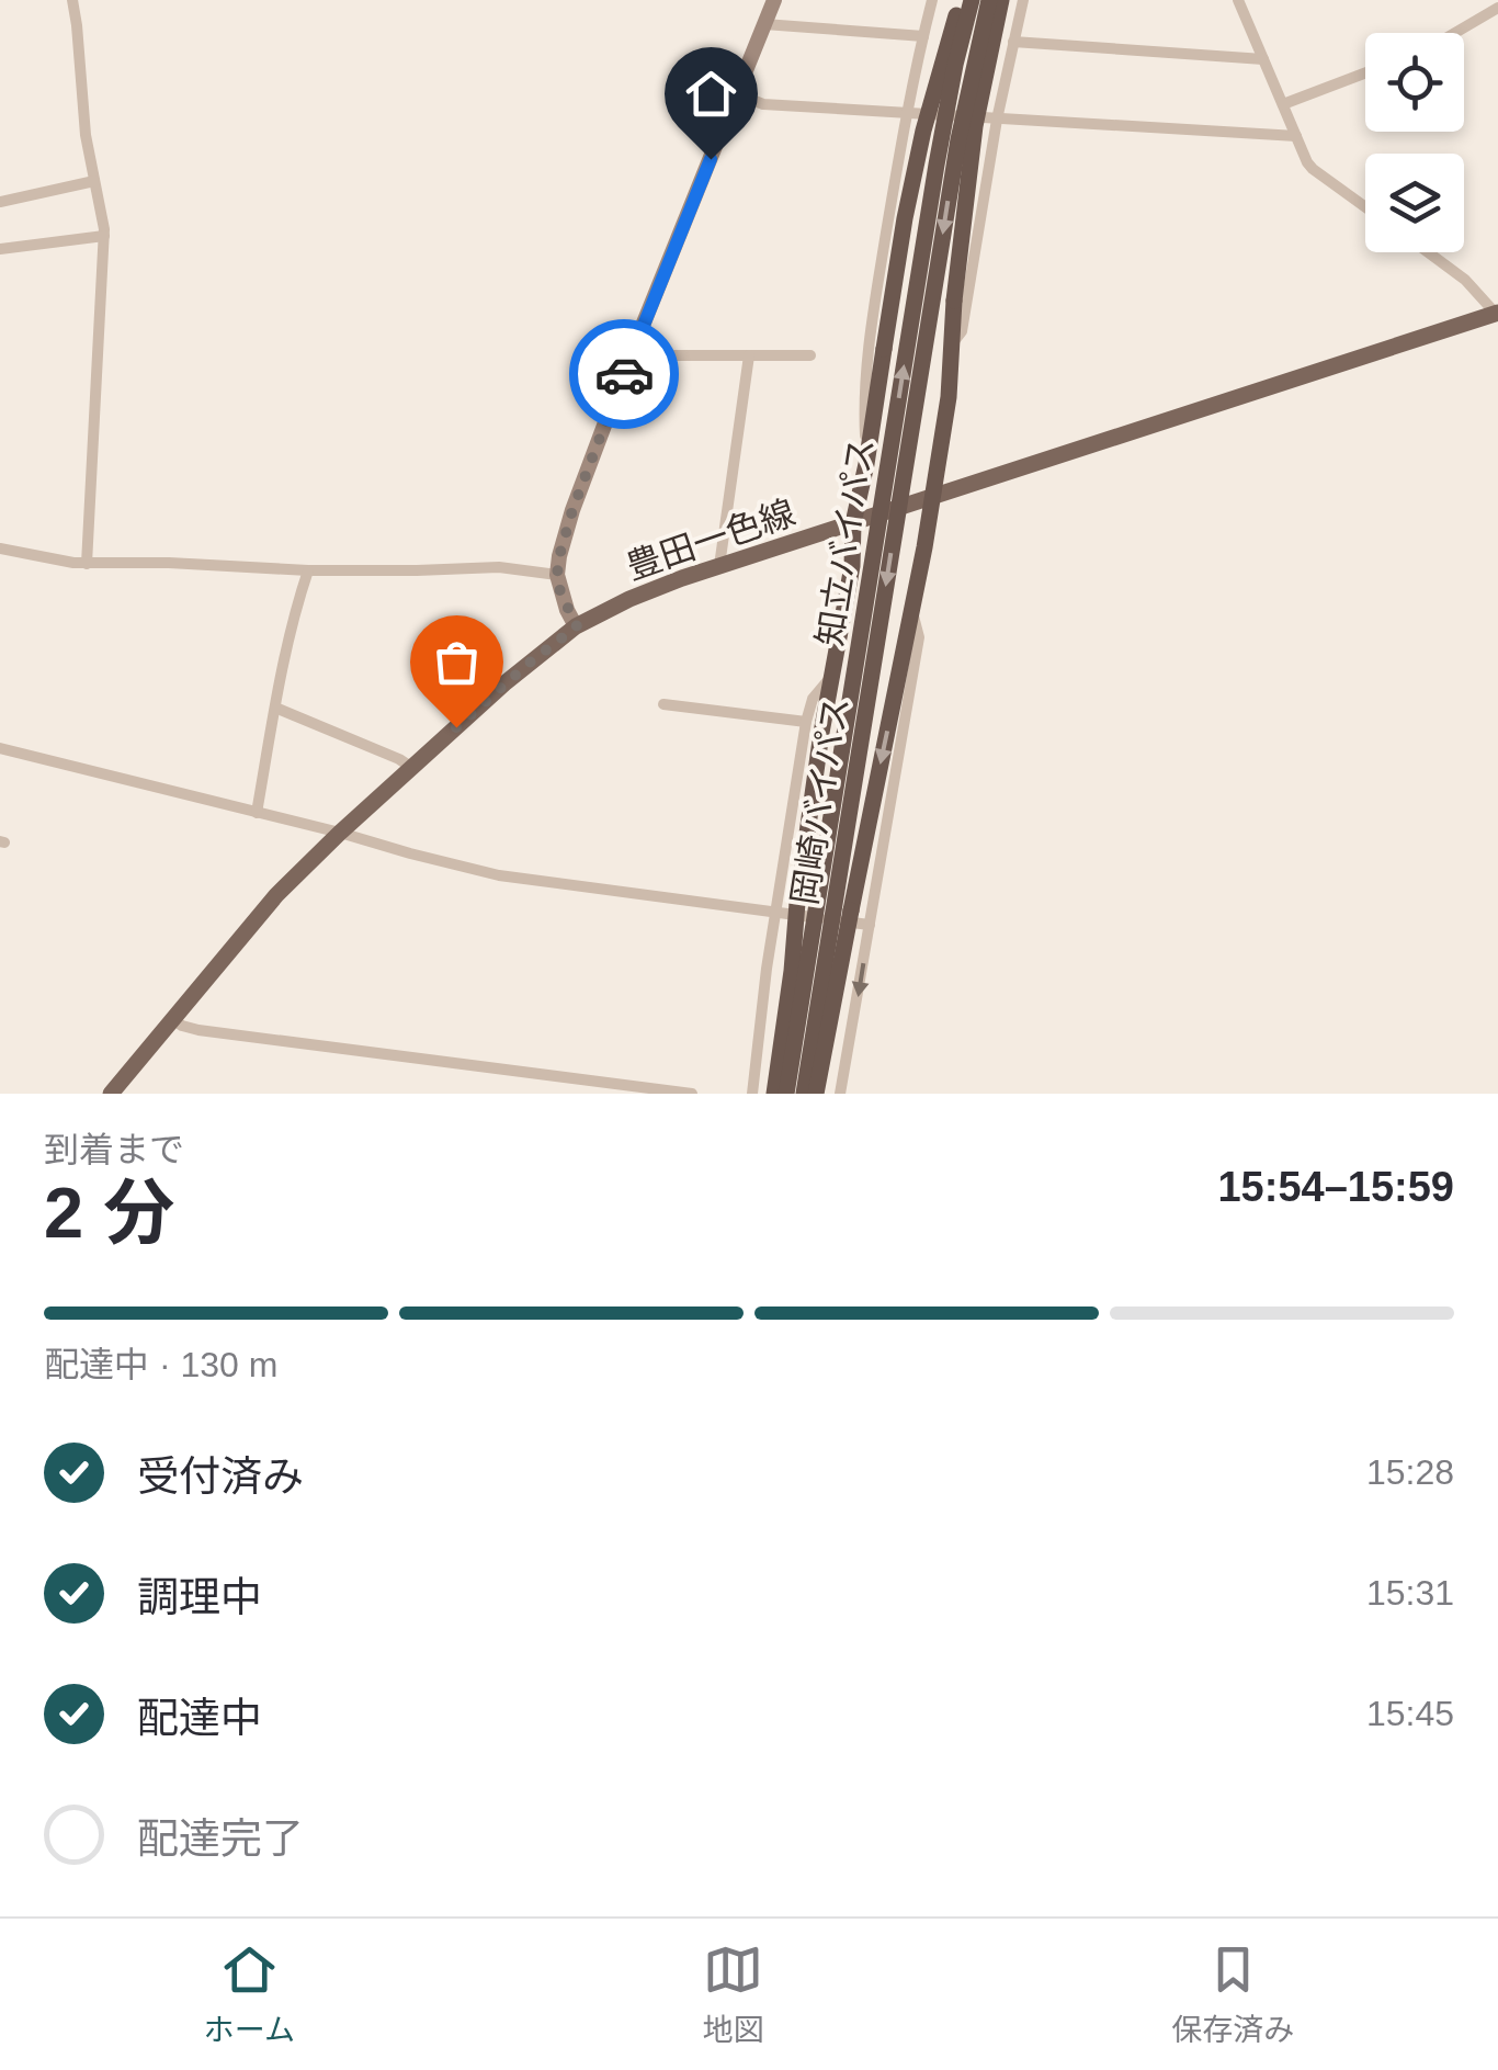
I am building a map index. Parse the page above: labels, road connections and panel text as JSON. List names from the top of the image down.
{
  "streets": {
    "highway": ["知立バイパス", "岡崎バイパス"],
    "main road": ["豊田一色線"]
  },
  "page": {
    "heading": ["2 分", "到着まで", "15:54–15:59"],
    "bar": "配達中 · 130 m",
    "list": [
      ["受付済み", "15:28"],
      ["調理中", "15:31"],
      ["配達中", "15:45"],
      "配達完了"
    ],
    "tabs": ["ホーム", "地図", "保存済み"]
  }
}
